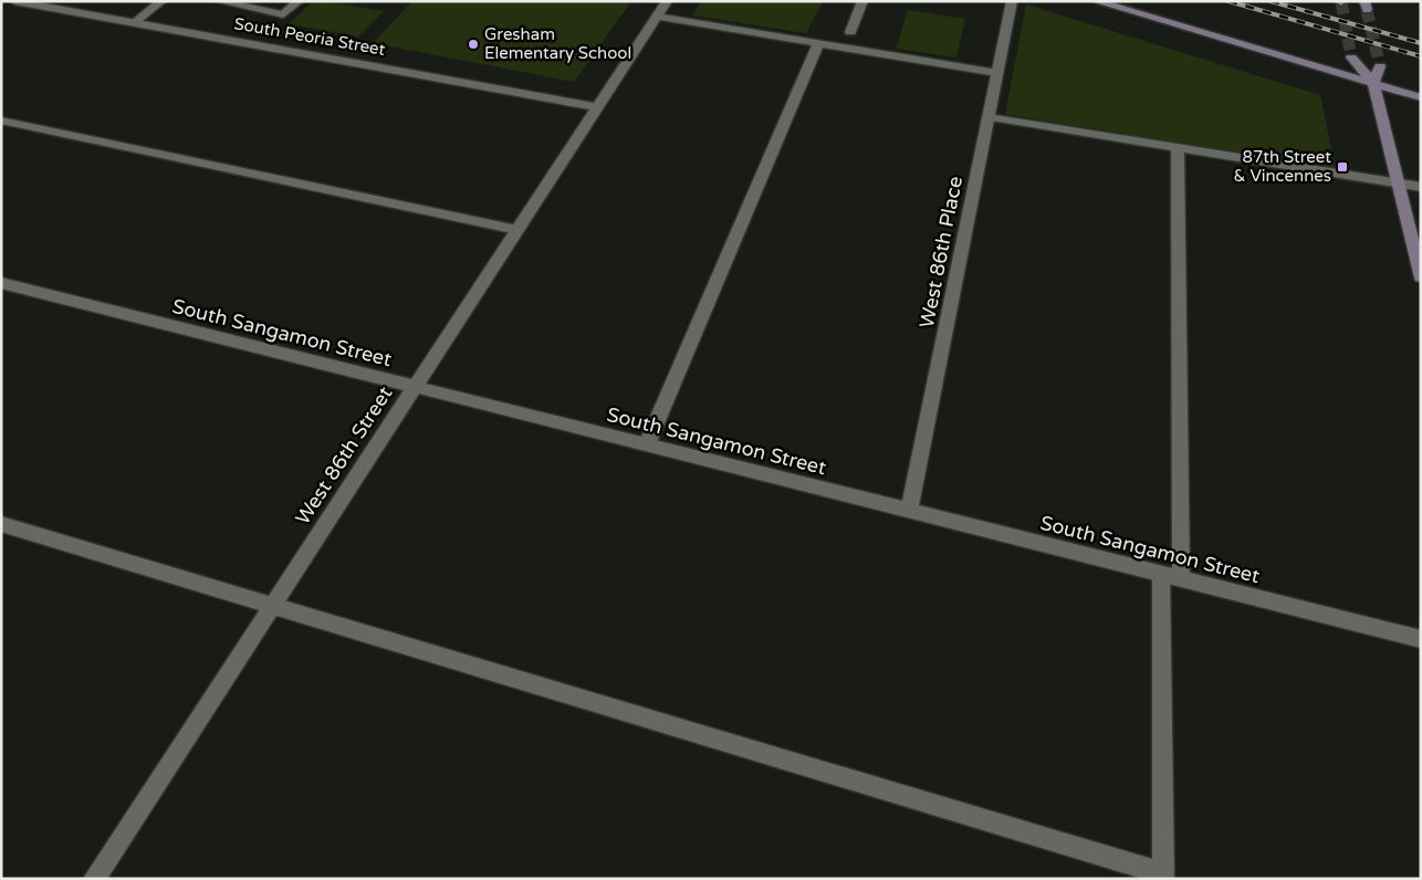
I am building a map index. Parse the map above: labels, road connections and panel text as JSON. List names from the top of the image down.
{
  "streets": {
    "street": [
      "South Peoria Street",
      "West 86th Place",
      "South Sangamon Street",
      "West 86th Street"
    ]
  },
  "crossings": [
    ["South Peoria Street", "West 86th Street"],
    ["West 86th Place", "South Sangamon Street"],
    ["South Sangamon Street", "West 86th Street"]
  ],
  "places": {
    "other": ["Gresham Elementary School"],
    "transit": ["87th Street & Vincennes"]
  }
}
